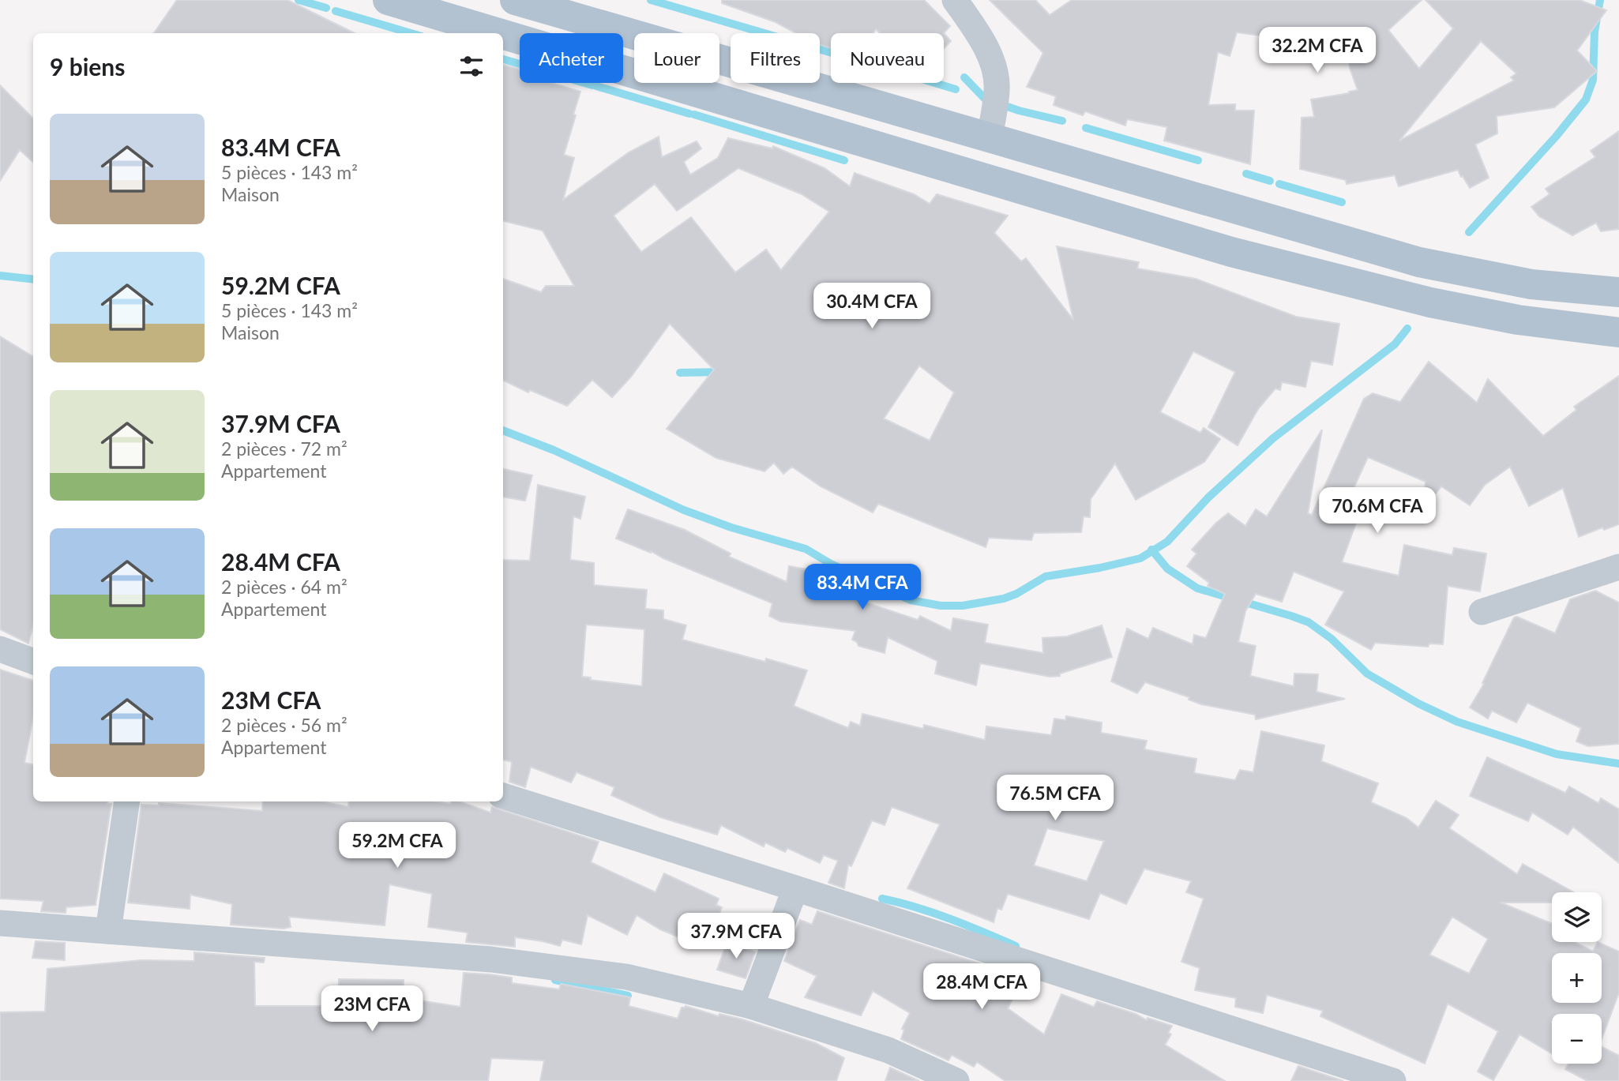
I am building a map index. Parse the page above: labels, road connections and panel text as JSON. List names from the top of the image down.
{
  "page": {
    "price": [
      "32.2M CFA",
      "30.4M CFA",
      "70.6M CFA",
      "83.4M CFA",
      "76.5M CFA",
      "59.2M CFA",
      "37.9M CFA",
      "28.4M CFA",
      "23M CFA"
    ],
    "chip": [
      "Acheter",
      "Louer",
      "Filtres",
      "Nouveau"
    ],
    "heading": "9 biens",
    "list": [
      {
        "name": "83.4M CFA",
        "note": "5 pièces · 143 m² · Maison"
      },
      {
        "name": "59.2M CFA",
        "note": "5 pièces · 143 m² · Maison"
      },
      {
        "name": "37.9M CFA",
        "note": "2 pièces · 72 m² · Appartement"
      },
      {
        "name": "28.4M CFA",
        "note": "2 pièces · 64 m² · Appartement"
      },
      {
        "name": "23M CFA",
        "note": "2 pièces · 56 m² · Appartement"
      }
    ],
    "map_buttons": ["+", "−"]
  }
}
